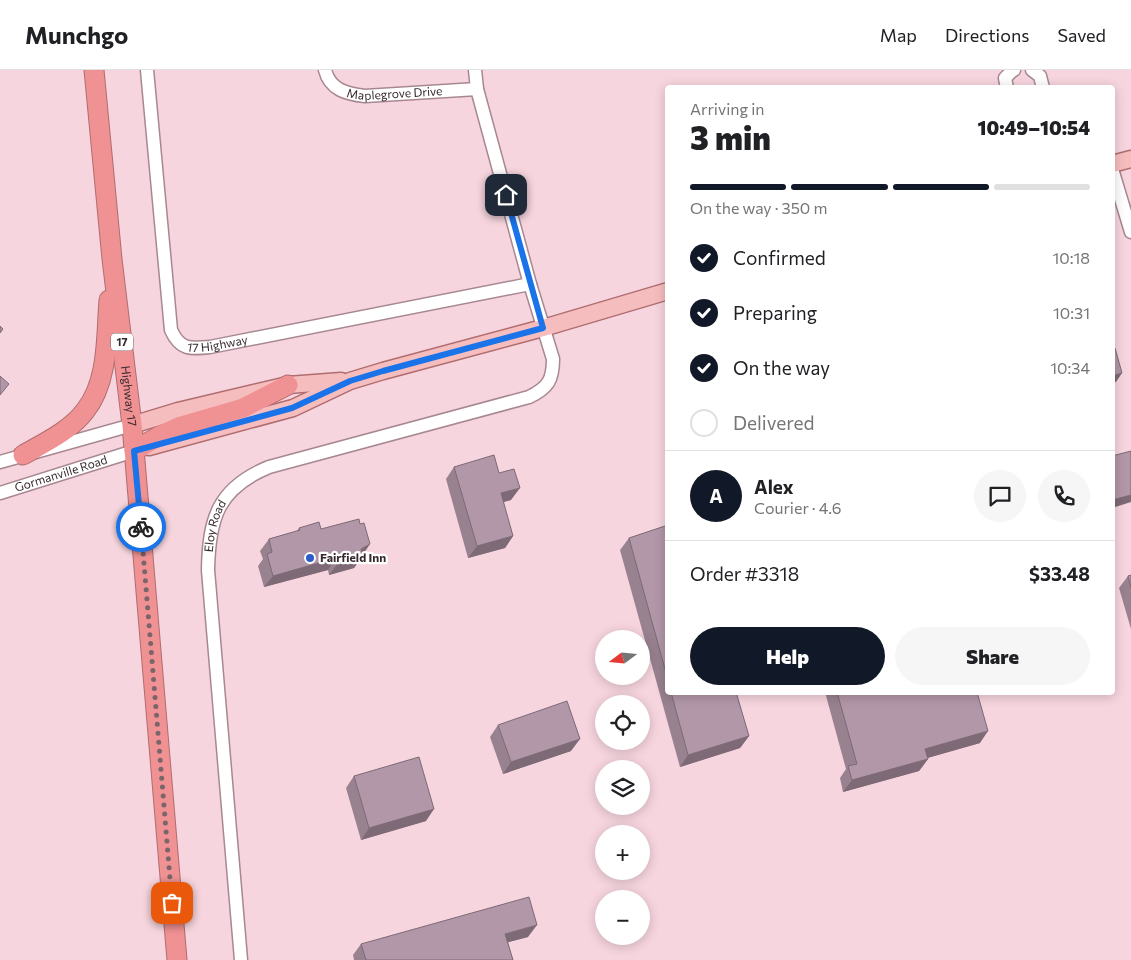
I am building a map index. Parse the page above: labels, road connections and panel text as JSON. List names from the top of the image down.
{
  "streets": {
    "highway": ["17", "Highway 17"],
    "main road": ["Gormanville Road"],
    "street": ["Maplegrove Drive", "17 Highway", "Eloy Road"]
  },
  "crossings": [
    ["Maplegrove Drive", "Eloy Road"],
    ["17 Highway", "Eloy Road"],
    ["Highway 17", "Gormanville Road"],
    ["Gormanville Road", "Eloy Road"]
  ],
  "places": ["Fairfield Inn"],
  "north": "left",
  "page": {
    "header": "Munchgo",
    "nav": ["Map", "Directions", "Saved"],
    "heading": ["3 min", "Arriving in", "10:49–10:54"],
    "panel": [
      "Alex",
      "Courier · 4.6",
      "Order #3318",
      "$33.48"
    ],
    "bar": "On the way · 350 m",
    "list": [
      ["Confirmed", "10:18"],
      ["Preparing", "10:31"],
      ["On the way", "10:34"],
      "Delivered"
    ],
    "round": "A",
    "buttons": ["Help", "Share"],
    "map_buttons": ["+", "−"]
  }
}
